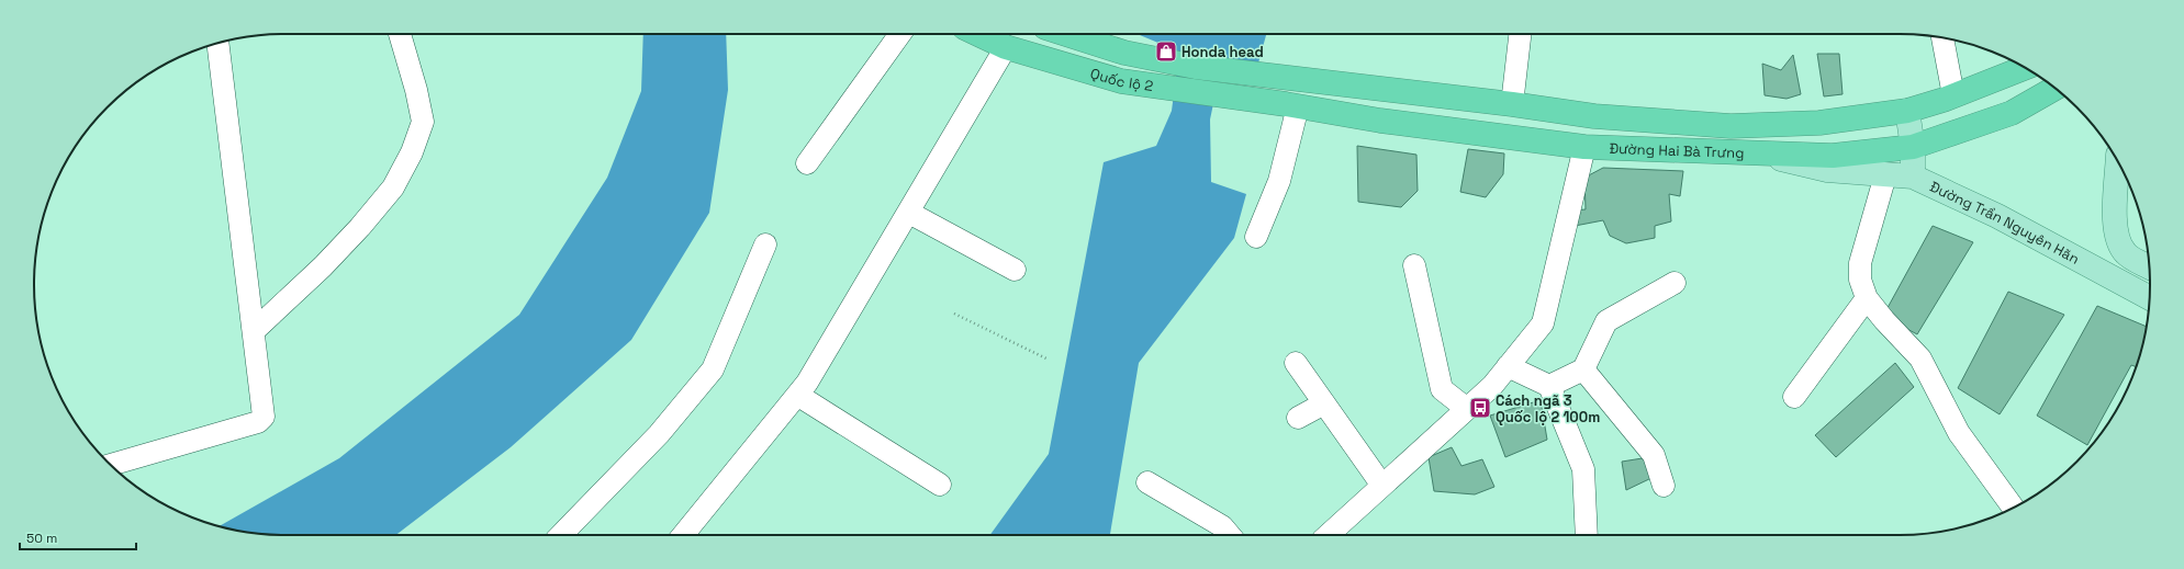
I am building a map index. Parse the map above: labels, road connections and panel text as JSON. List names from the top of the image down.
{
  "streets": {
    "highway": ["Quốc lộ 2", "Đường Hai Bà Trưng"],
    "main road": ["Đường Trần Nguyên Hãn"]
  },
  "crossings": [
    ["Quốc lộ 2", "Đường Hai Bà Trưng"],
    ["Đường Hai Bà Trưng", "Đường Trần Nguyên Hãn"]
  ],
  "places": {
    "shop": ["Honda head"],
    "bus stop": ["Cách ngã 3 Quốc lộ 2 100m"]
  },
  "scale_bar": "50 m"
}
